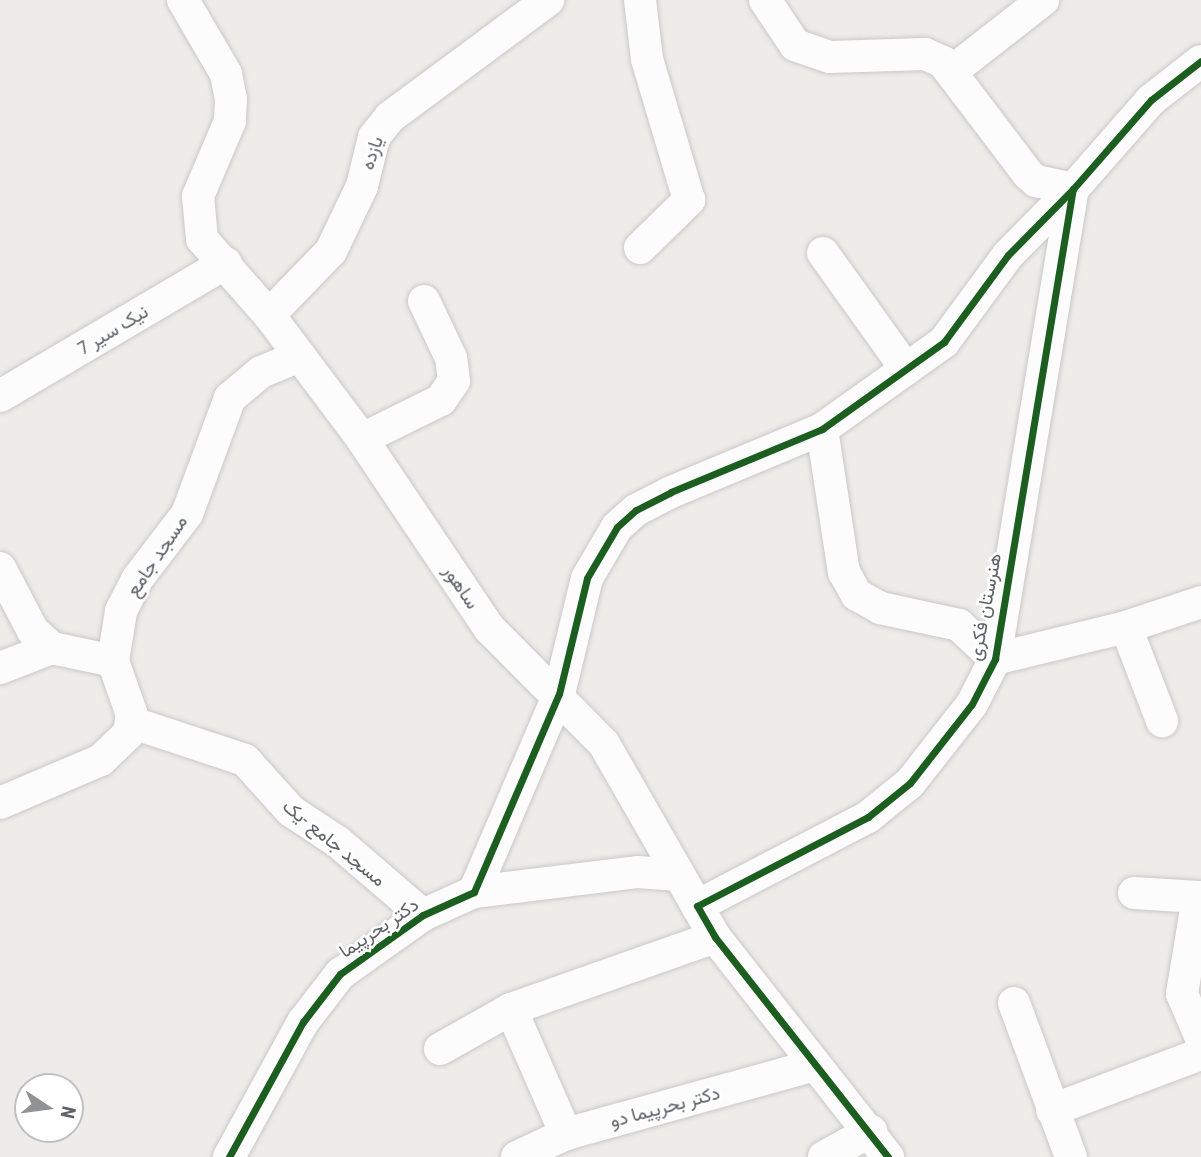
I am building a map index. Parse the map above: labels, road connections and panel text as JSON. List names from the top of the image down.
{
  "streets": {
    "street": [
      "یازده",
      "نیک سیر 7",
      "مسجد جامع",
      "ساهور",
      "هنرستان فکری",
      "مسجد جامع -یک",
      "دکتر بحرپیما",
      "دکتر بحرپیما دو"
    ]
  },
  "crossings": [
    ["یازده", "ساهور"],
    ["نیک سیر 7", "ساهور"],
    ["مسجد جامع", "ساهور"],
    ["مسجد جامع", "مسجد جامع -یک"],
    ["ساهور", "هنرستان فکری"],
    ["ساهور", "دکتر بحرپیما"],
    ["مسجد جامع -یک", "دکتر بحرپیما"]
  ],
  "north": "right"
}
